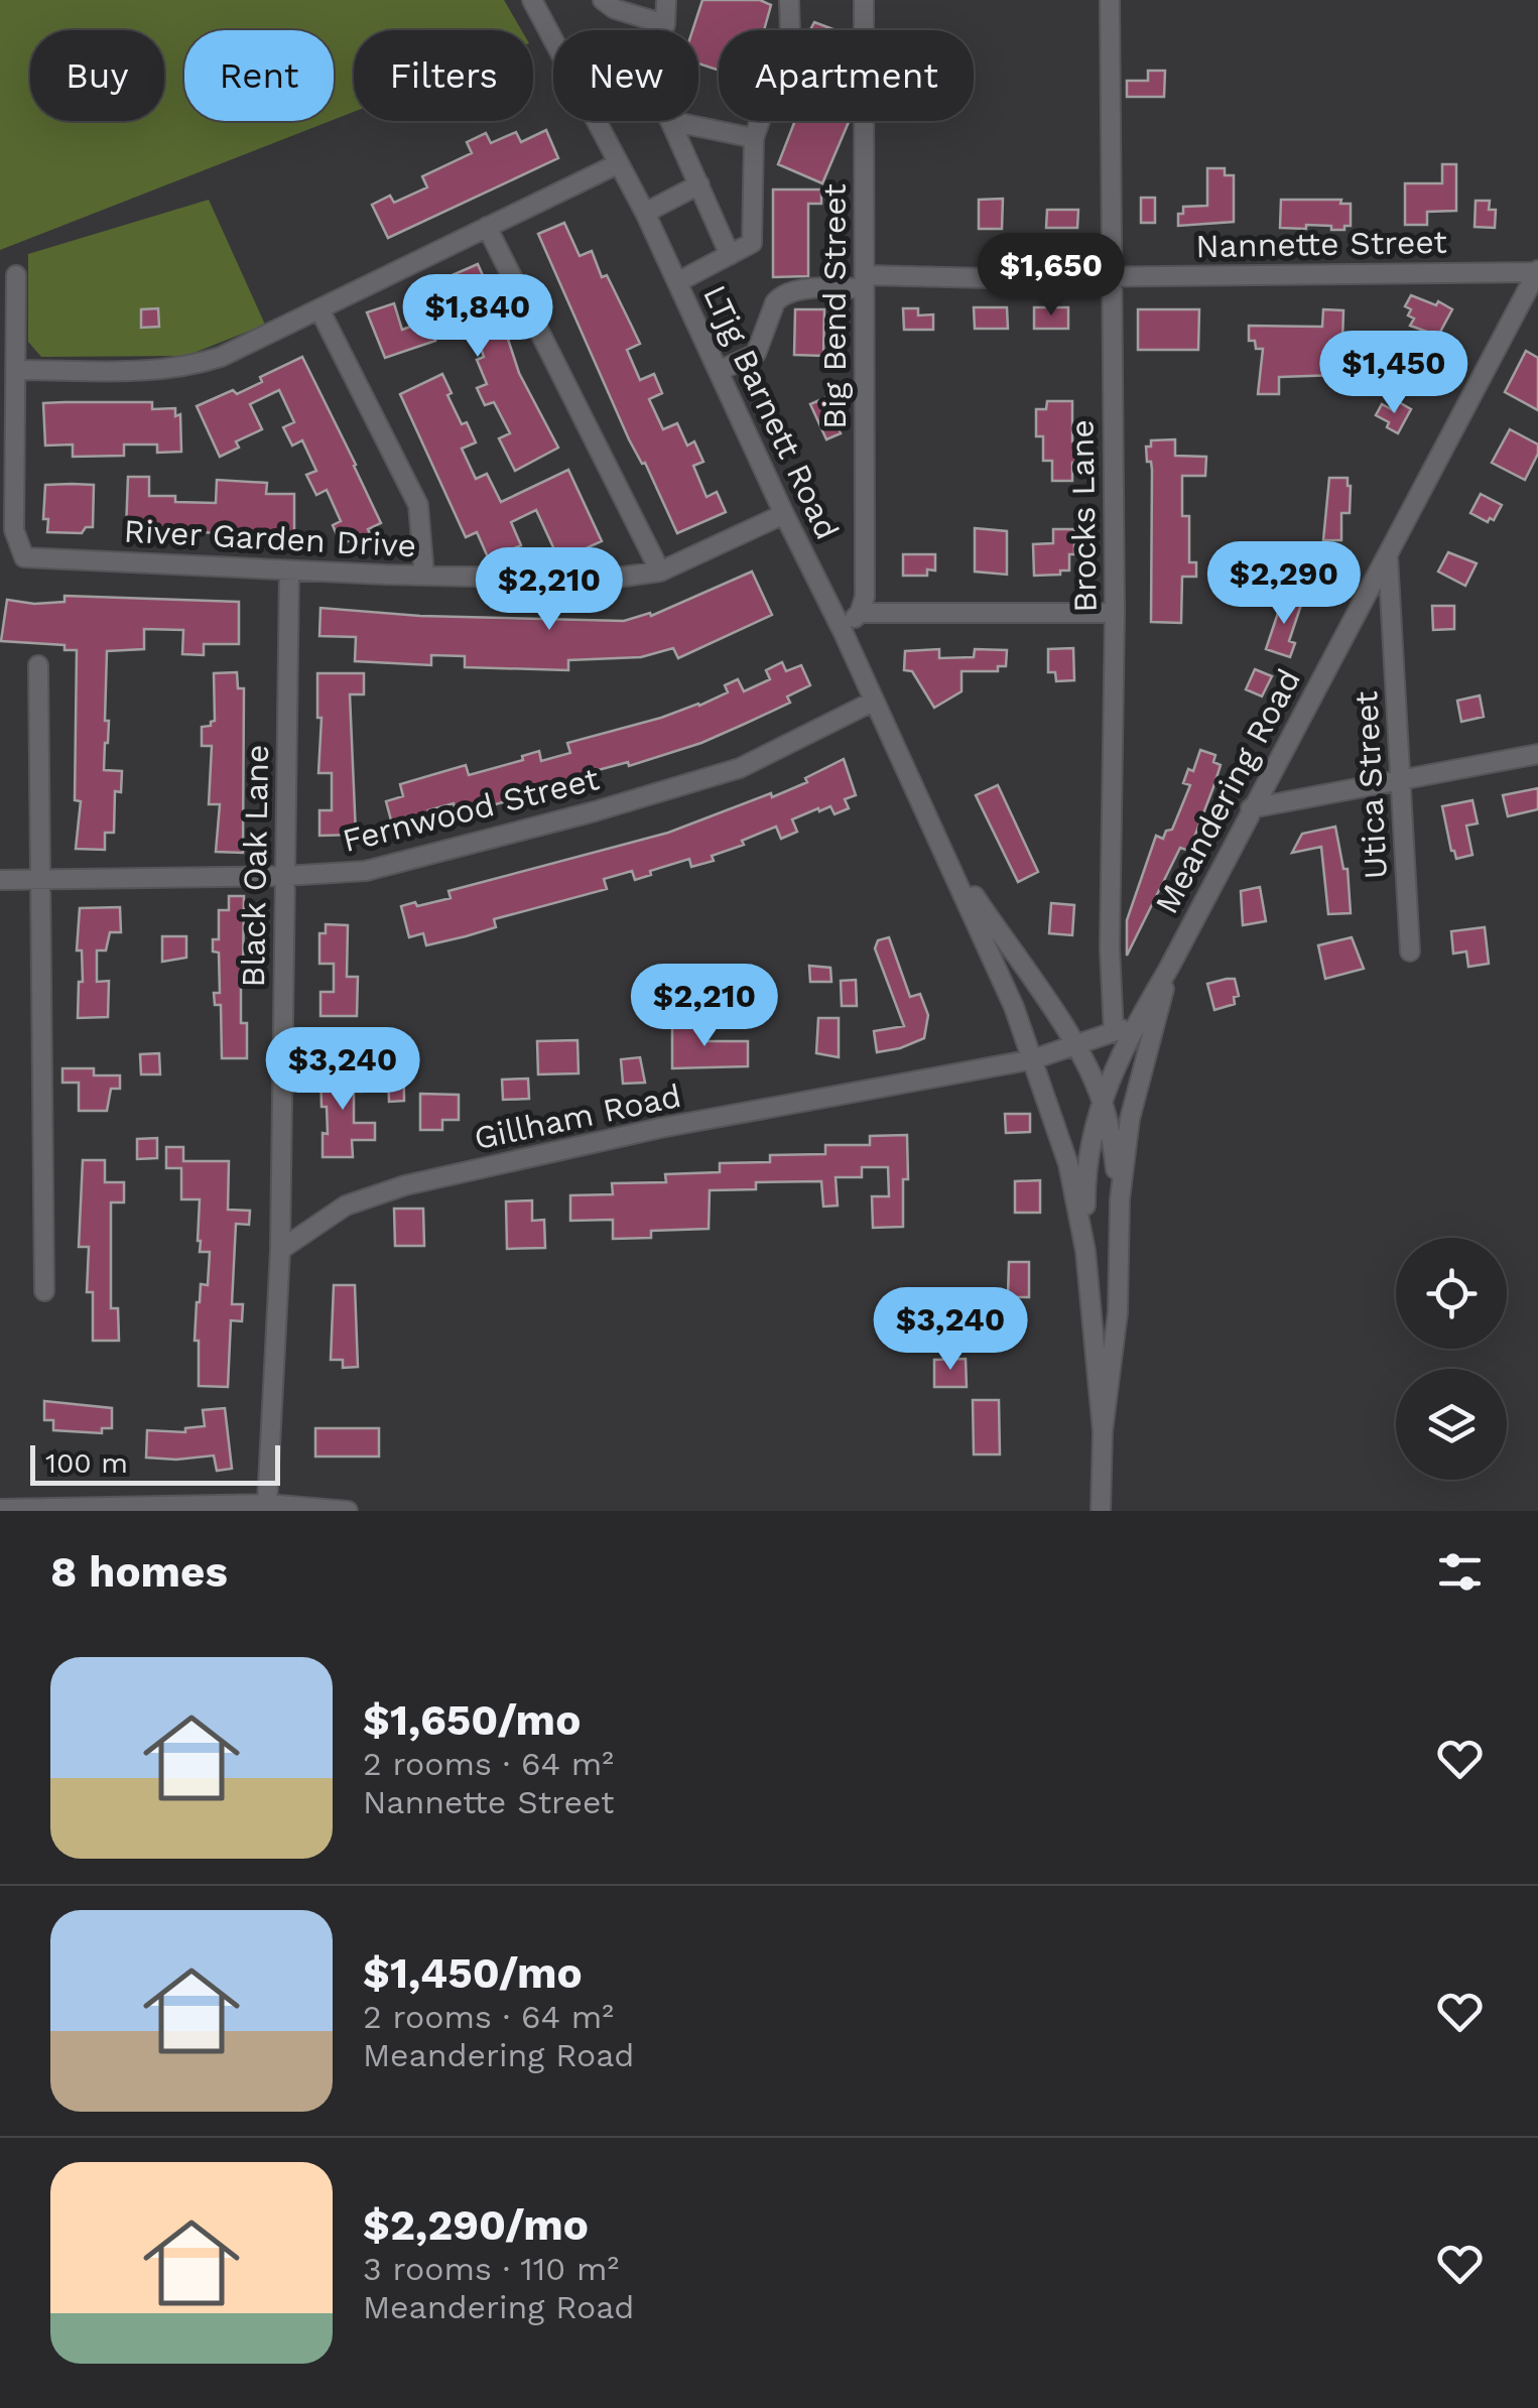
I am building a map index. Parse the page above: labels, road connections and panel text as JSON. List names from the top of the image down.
{
  "streets": {
    "street": [
      "Nannette Street",
      "Big Bend Street",
      "LTjg Barnett Road",
      "Brocks Lane",
      "River Garden Drive",
      "Utica Street",
      "Meandering Road",
      "Fernwood Street",
      "Black Oak Lane",
      "Gillham Road"
    ]
  },
  "crossings": [
    ["Nannette Street", "Big Bend Street"],
    ["Nannette Street", "LTjg Barnett Road"],
    ["Nannette Street", "Brocks Lane"],
    ["Nannette Street", "Meandering Road"],
    ["LTjg Barnett Road", "River Garden Drive"],
    ["LTjg Barnett Road", "Meandering Road"],
    ["LTjg Barnett Road", "Fernwood Street"],
    ["LTjg Barnett Road", "Gillham Road"],
    ["Brocks Lane", "Gillham Road"],
    ["River Garden Drive", "Black Oak Lane"],
    ["Utica Street", "Meandering Road"],
    ["Meandering Road", "Gillham Road"],
    ["Fernwood Street", "Black Oak Lane"],
    ["Black Oak Lane", "Gillham Road"]
  ],
  "scale_bar": "100 m",
  "page": {
    "chip": [
      "Buy",
      "Rent",
      "Filters",
      "New",
      "Apartment"
    ],
    "price": [
      "$1,650",
      "$1,840",
      "$1,450",
      "$2,290",
      "$2,210",
      "$2,210",
      "$3,240",
      "$3,240"
    ],
    "scale": "100 m",
    "heading": "8 homes",
    "list": [
      {
        "name": "$1,650/mo",
        "note": "2 rooms · 64 m² · Nannette Street"
      },
      {
        "name": "$1,450/mo",
        "note": "2 rooms · 64 m² · Meandering Road"
      },
      {
        "name": "$2,290/mo",
        "note": "3 rooms · 110 m² · Meandering Road"
      }
    ]
  }
}
